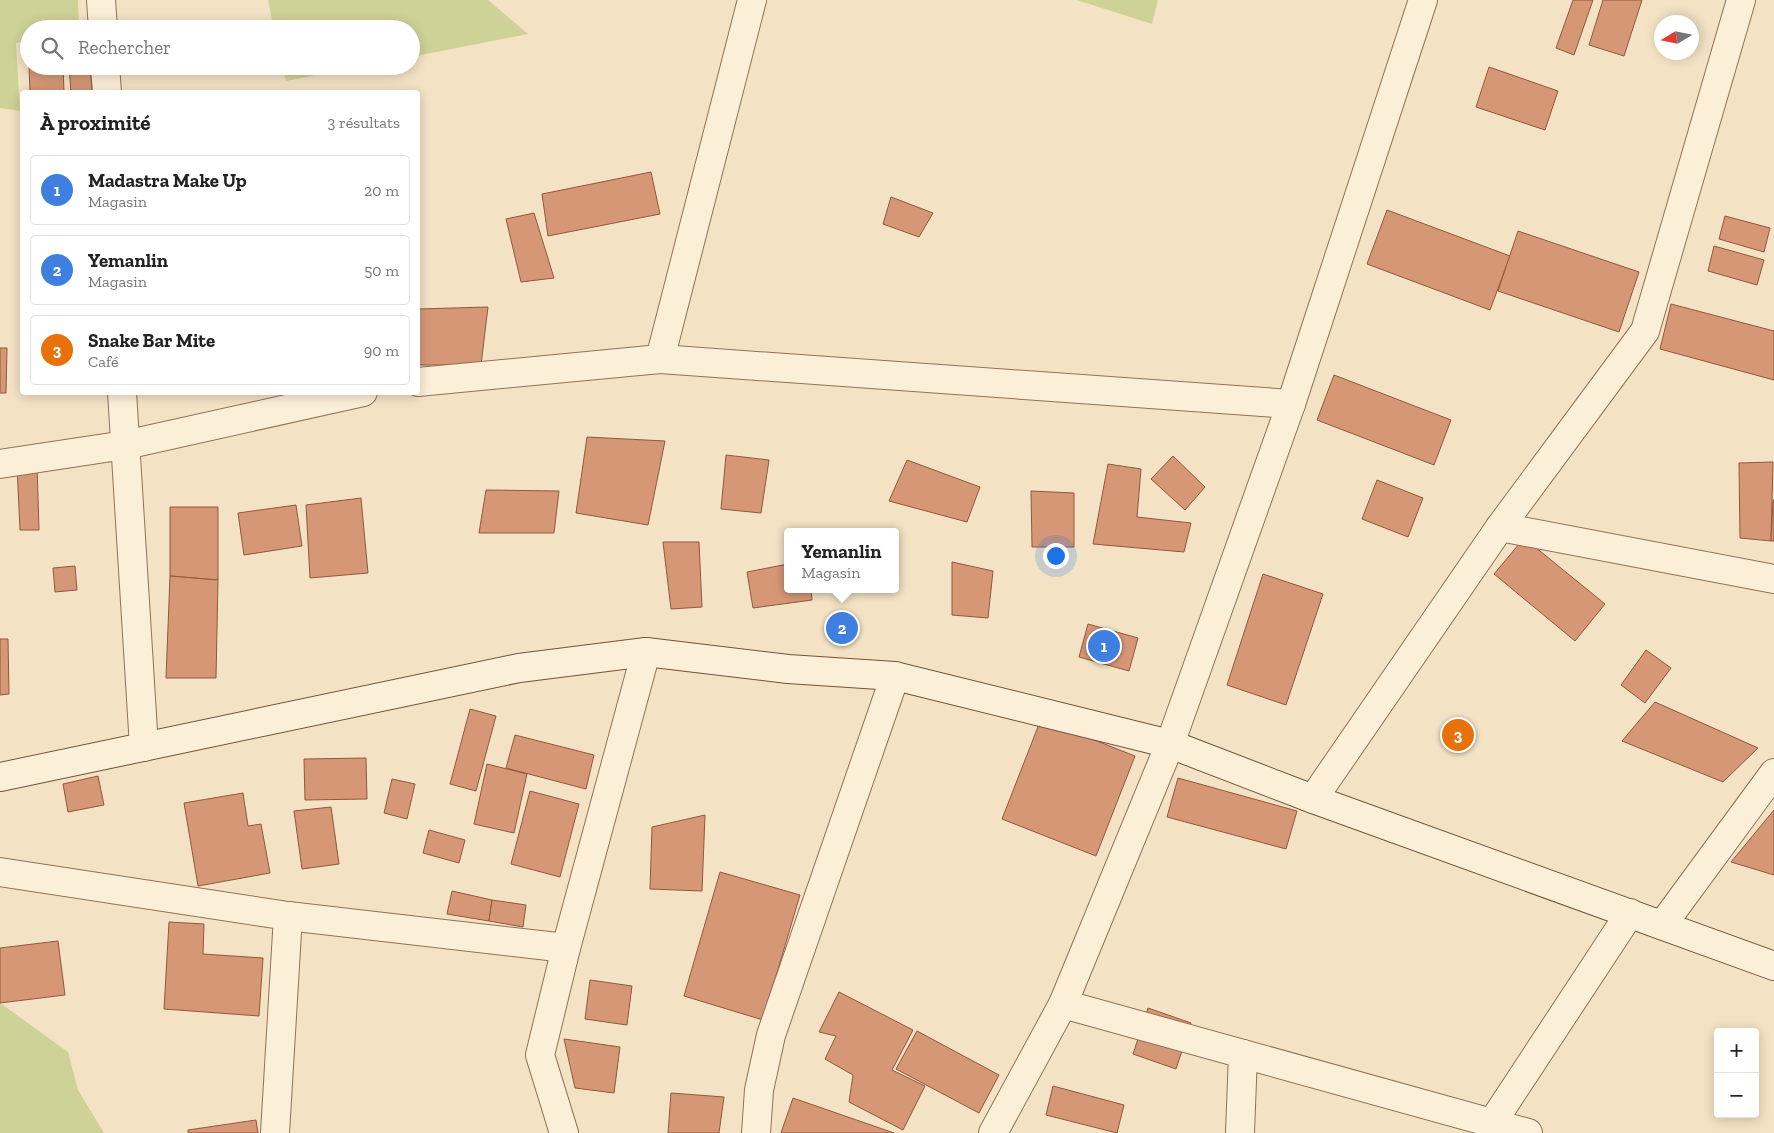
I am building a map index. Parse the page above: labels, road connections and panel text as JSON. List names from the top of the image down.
{
  "north": "left",
  "page": {
    "search": "Rechercher",
    "heading": ["À proximité", "3 résultats"],
    "list": [
      {
        "mark": "1",
        "name": "Madastra Make Up",
        "note": "Magasin",
        "value": "20 m"
      },
      {
        "mark": "2",
        "name": "Yemanlin",
        "note": "Magasin",
        "value": "50 m"
      },
      {
        "mark": "3",
        "name": "Snake Bar Mite",
        "note": "Café",
        "value": "90 m"
      }
    ],
    "popup": ["Yemanlin", "Magasin"],
    "pins": ["2", "1", "3"],
    "map_buttons": ["+", "−"]
  }
}
